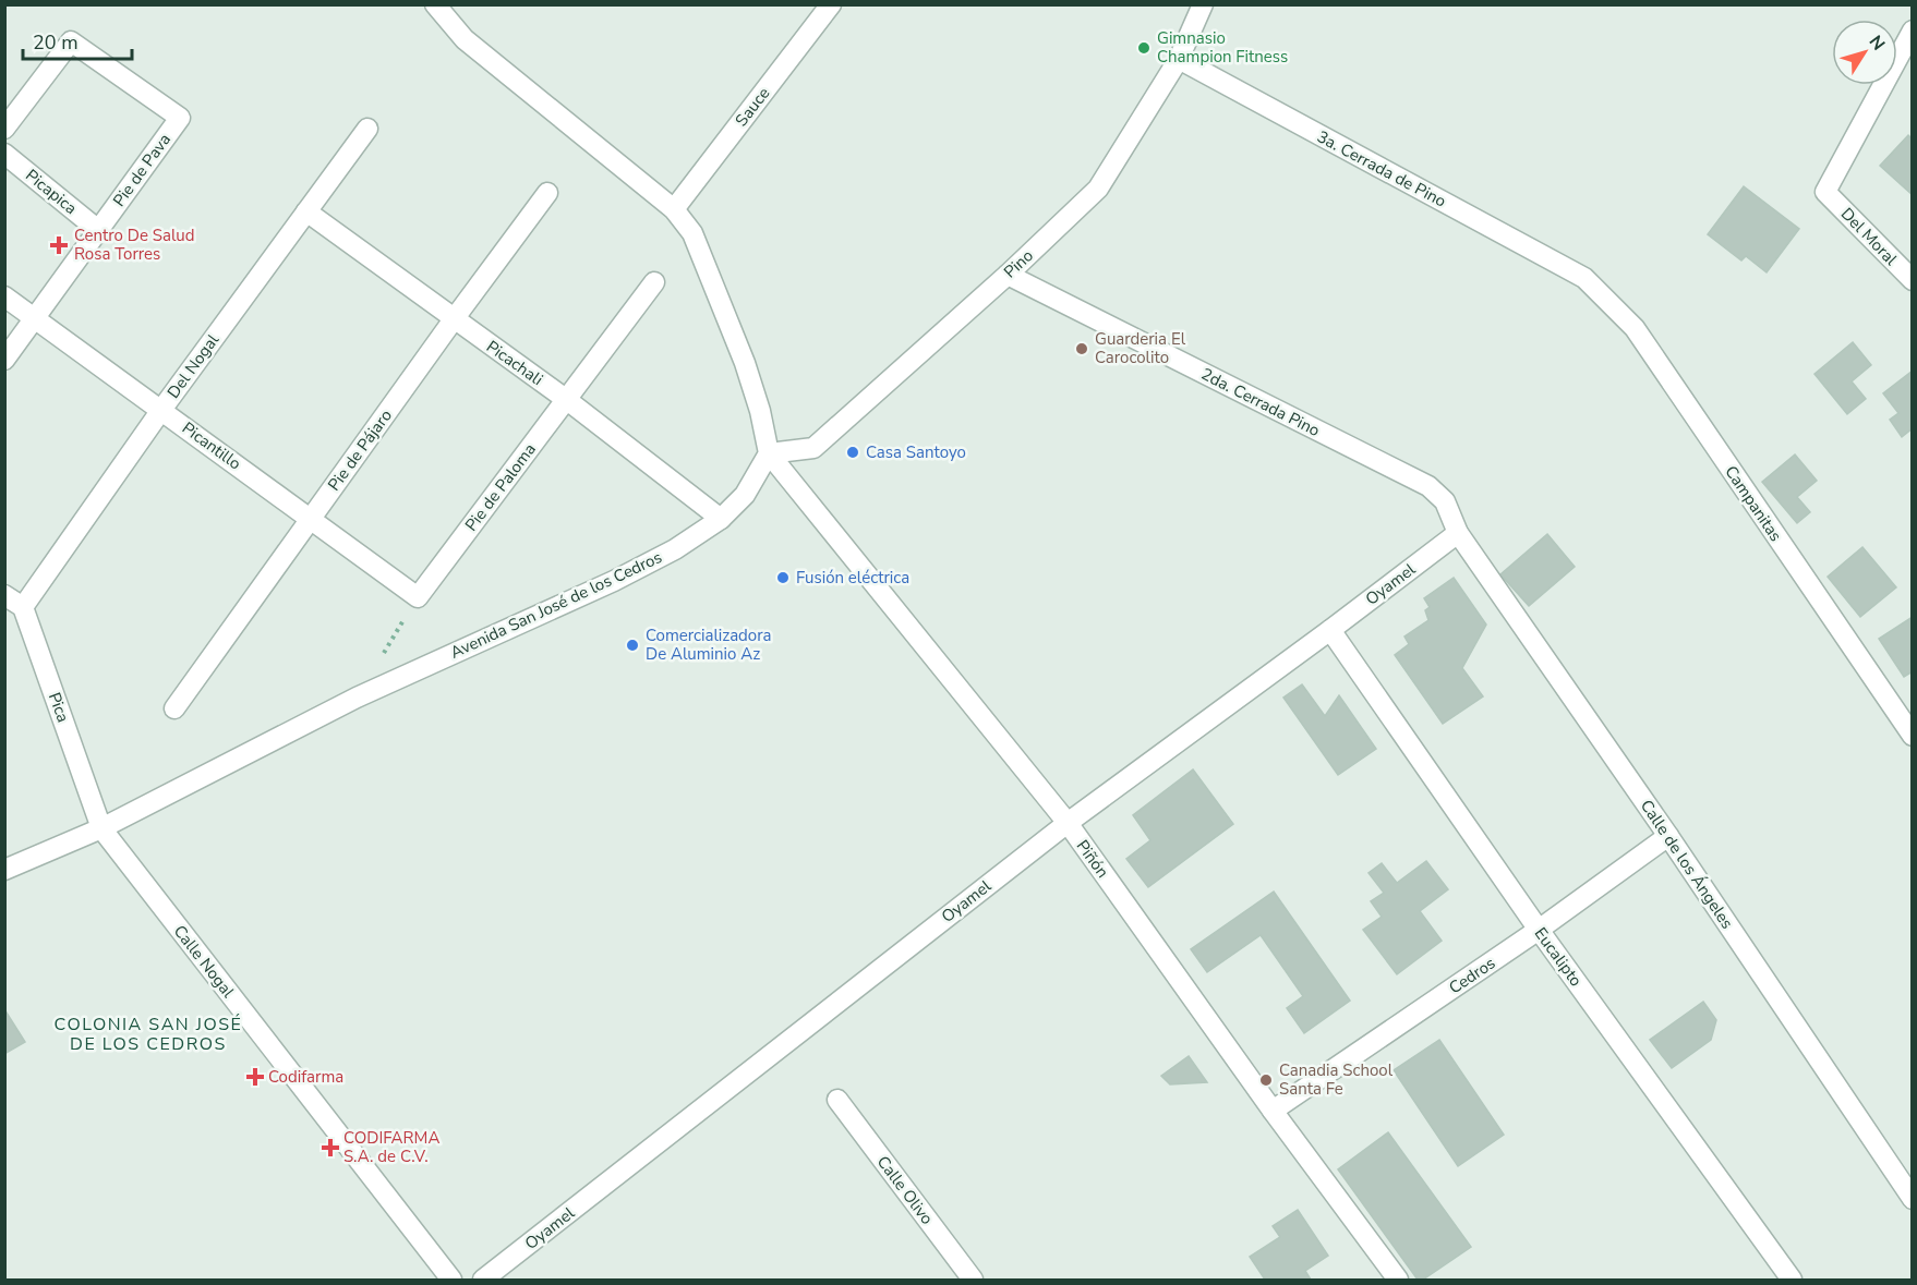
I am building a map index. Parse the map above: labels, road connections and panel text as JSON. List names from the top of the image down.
{
  "streets": {
    "street": [
      "Sauce",
      "3a. Cerrada de Pino",
      "Pie de Pava",
      "Picapica",
      "Del Moral",
      "Pino",
      "Picachali",
      "Del Nogal",
      "2da. Cerrada Pino",
      "Picantillo",
      "Pie de Pájaro",
      "Pie de Paloma",
      "Campanitas",
      "Oyamel",
      "Avenida San José de los Cedros",
      "Pica",
      "Piñón",
      "Calle de los Ángeles",
      "Eucalipto",
      "Calle Nogal",
      "Cedros",
      "Calle Olivo"
    ]
  },
  "crossings": [
    ["3a. Cerrada de Pino", "Pino"],
    ["3a. Cerrada de Pino", "Campanitas"],
    ["Pie de Pava", "Picapica"],
    ["Pie de Pava", "Picantillo"],
    ["Pino", "2da. Cerrada Pino"],
    ["Pino", "Avenida San José de los Cedros"],
    ["Pino", "Piñón"],
    ["Picachali", "Del Nogal"],
    ["Picachali", "Pie de Pájaro"],
    ["Picachali", "Pie de Paloma"],
    ["Picachali", "Avenida San José de los Cedros"],
    ["Del Nogal", "Picantillo"],
    ["Del Nogal", "Pica"],
    ["2da. Cerrada Pino", "Oyamel"],
    ["2da. Cerrada Pino", "Calle de los Ángeles"],
    ["Picantillo", "Pie de Pájaro"],
    ["Picantillo", "Pie de Paloma"],
    ["Oyamel", "Piñón"],
    ["Oyamel", "Calle de los Ángeles"],
    ["Oyamel", "Eucalipto"],
    ["Avenida San José de los Cedros", "Pica"],
    ["Avenida San José de los Cedros", "Piñón"],
    ["Avenida San José de los Cedros", "Calle Nogal"],
    ["Pica", "Calle Nogal"],
    ["Piñón", "Cedros"],
    ["Calle de los Ángeles", "Cedros"],
    ["Eucalipto", "Cedros"]
  ],
  "districts": ["COLONIA SAN JOSÉ DE LOS CEDROS"],
  "places": {
    "other": [
      "Gimnasio Champion Fitness",
      "Guarderia El Carocolito",
      "Casa Santoyo",
      "Fusión eléctrica",
      "Comercializadora De Aluminio Az",
      "Canadia School Santa Fe"
    ],
    "health": ["Centro De Salud Rosa Torres", "Codifarma", "CODIFARMA S.A. de C.V."]
  },
  "scale_bar": "20 m",
  "north": "top right"
}
